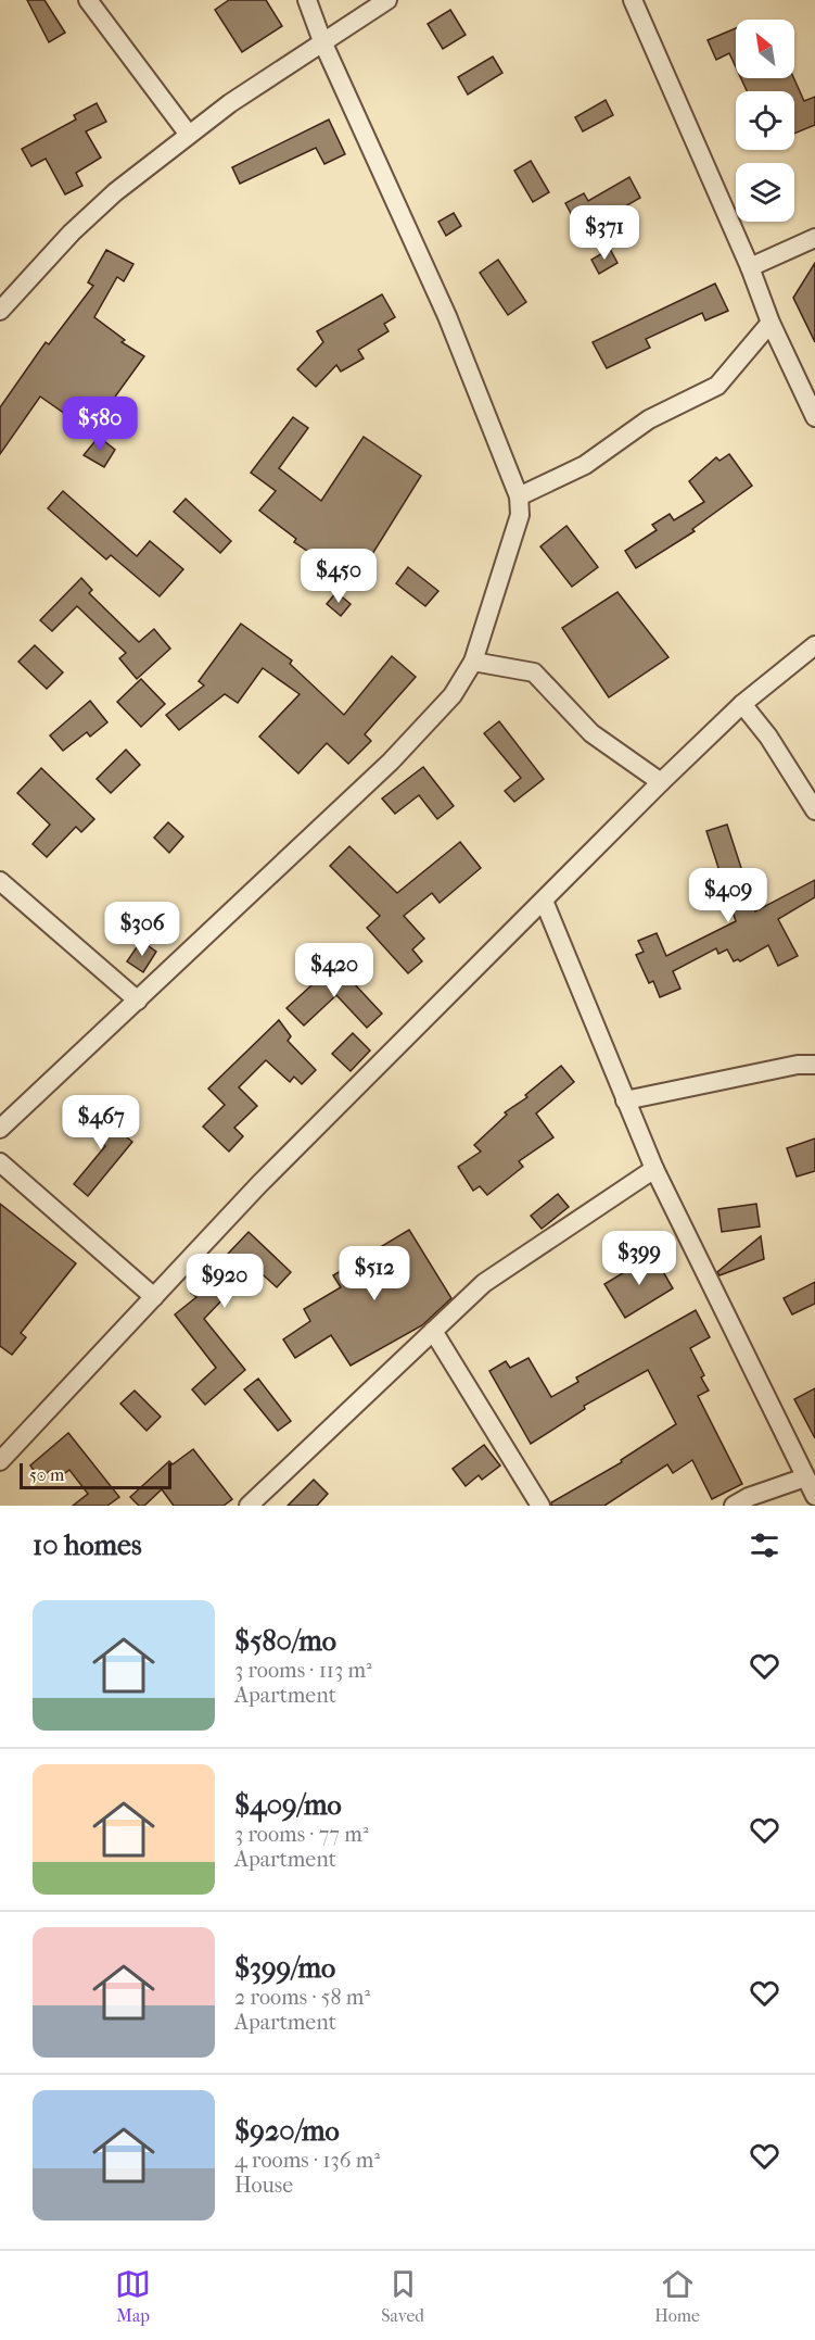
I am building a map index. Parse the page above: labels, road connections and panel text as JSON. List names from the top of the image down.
{
  "scale_bar": "50 m",
  "north": "top left",
  "page": {
    "price": [
      "$371",
      "$580",
      "$450",
      "$409",
      "$306",
      "$420",
      "$467",
      "$399",
      "$512",
      "$920"
    ],
    "scale": "50 m",
    "heading": "10 homes",
    "list": [
      {
        "name": "$580/mo",
        "note": "3 rooms · 113 m² · Apartment"
      },
      {
        "name": "$409/mo",
        "note": "3 rooms · 77 m² · Apartment"
      },
      {
        "name": "$399/mo",
        "note": "2 rooms · 58 m² · Apartment"
      },
      {
        "name": "$920/mo",
        "note": "4 rooms · 136 m² · House"
      }
    ],
    "tabs": ["Map", "Saved", "Home"]
  }
}
